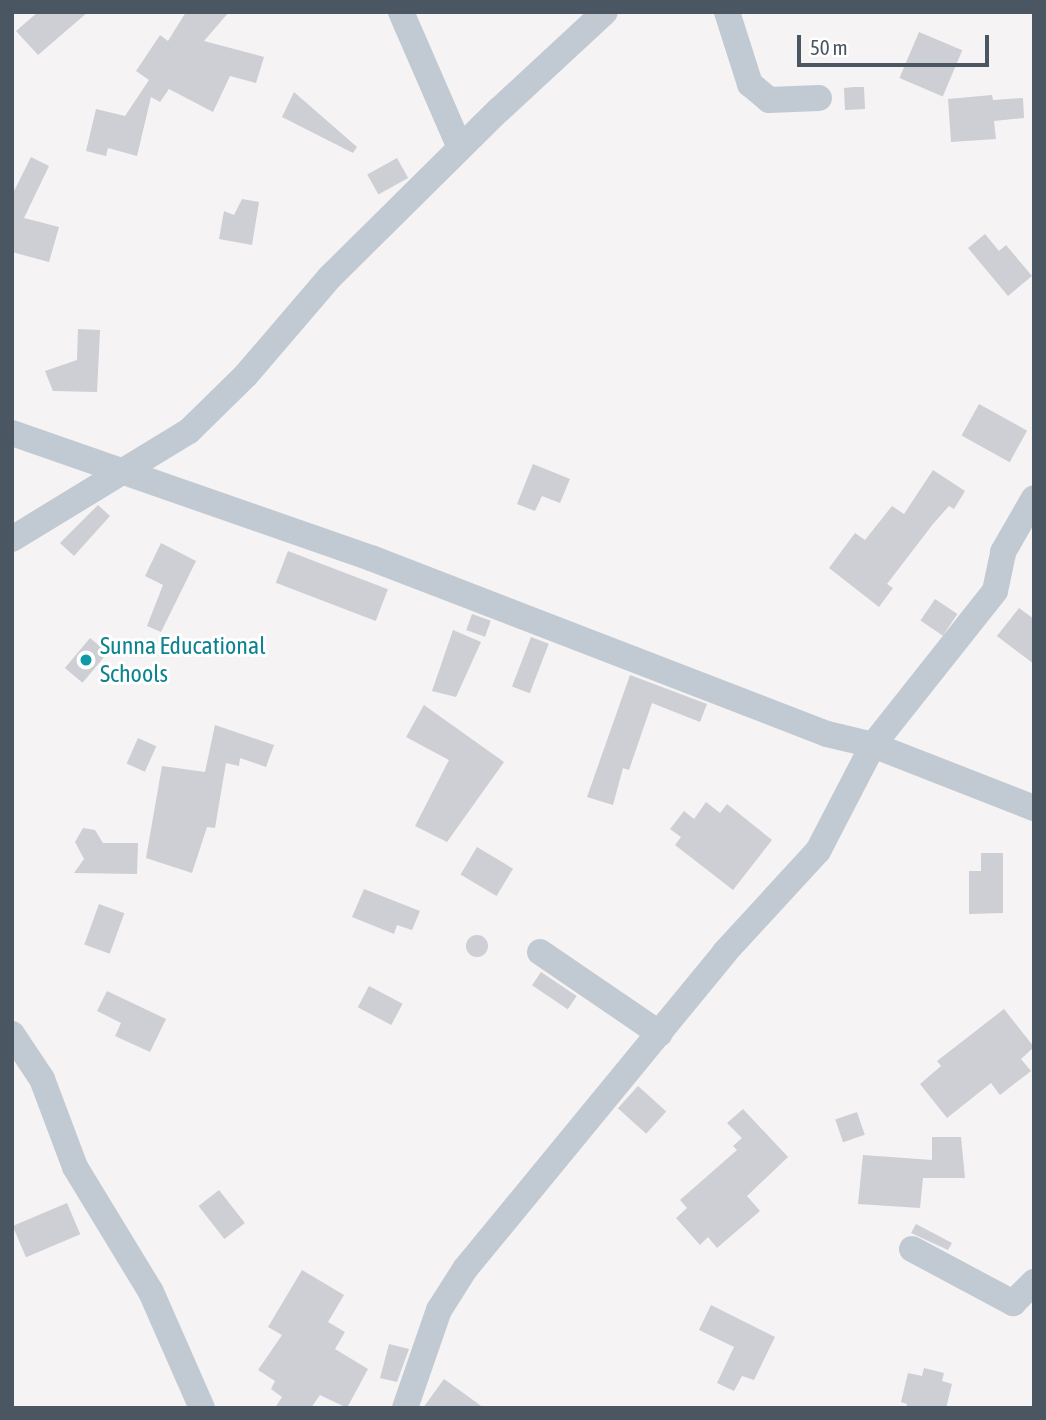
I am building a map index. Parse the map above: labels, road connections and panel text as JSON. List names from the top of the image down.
{
  "places": ["Sunna Educational Schools"],
  "scale_bar": "50 m"
}
